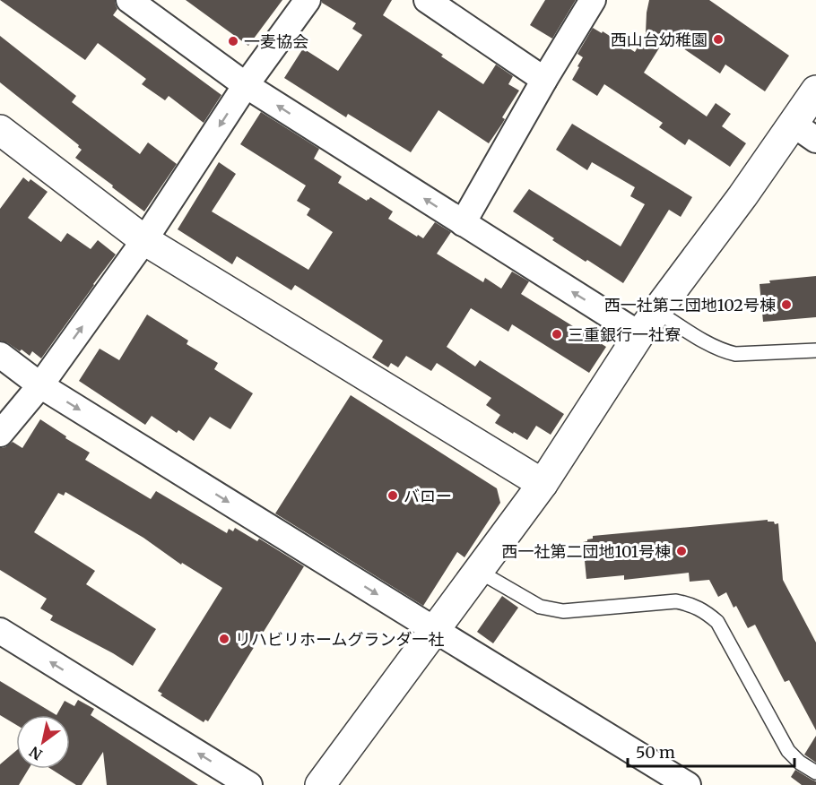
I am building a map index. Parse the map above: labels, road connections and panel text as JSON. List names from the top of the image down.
{
  "places": [
    "西山台幼稚園",
    "一麦協会",
    "西一社第二団地102号棟",
    "三重銀行一社寮",
    "バロー",
    "西一社第二団地101号棟",
    "リハビリホームグランダ一社"
  ],
  "scale_bar": "50 m",
  "north": "bottom left"
}
